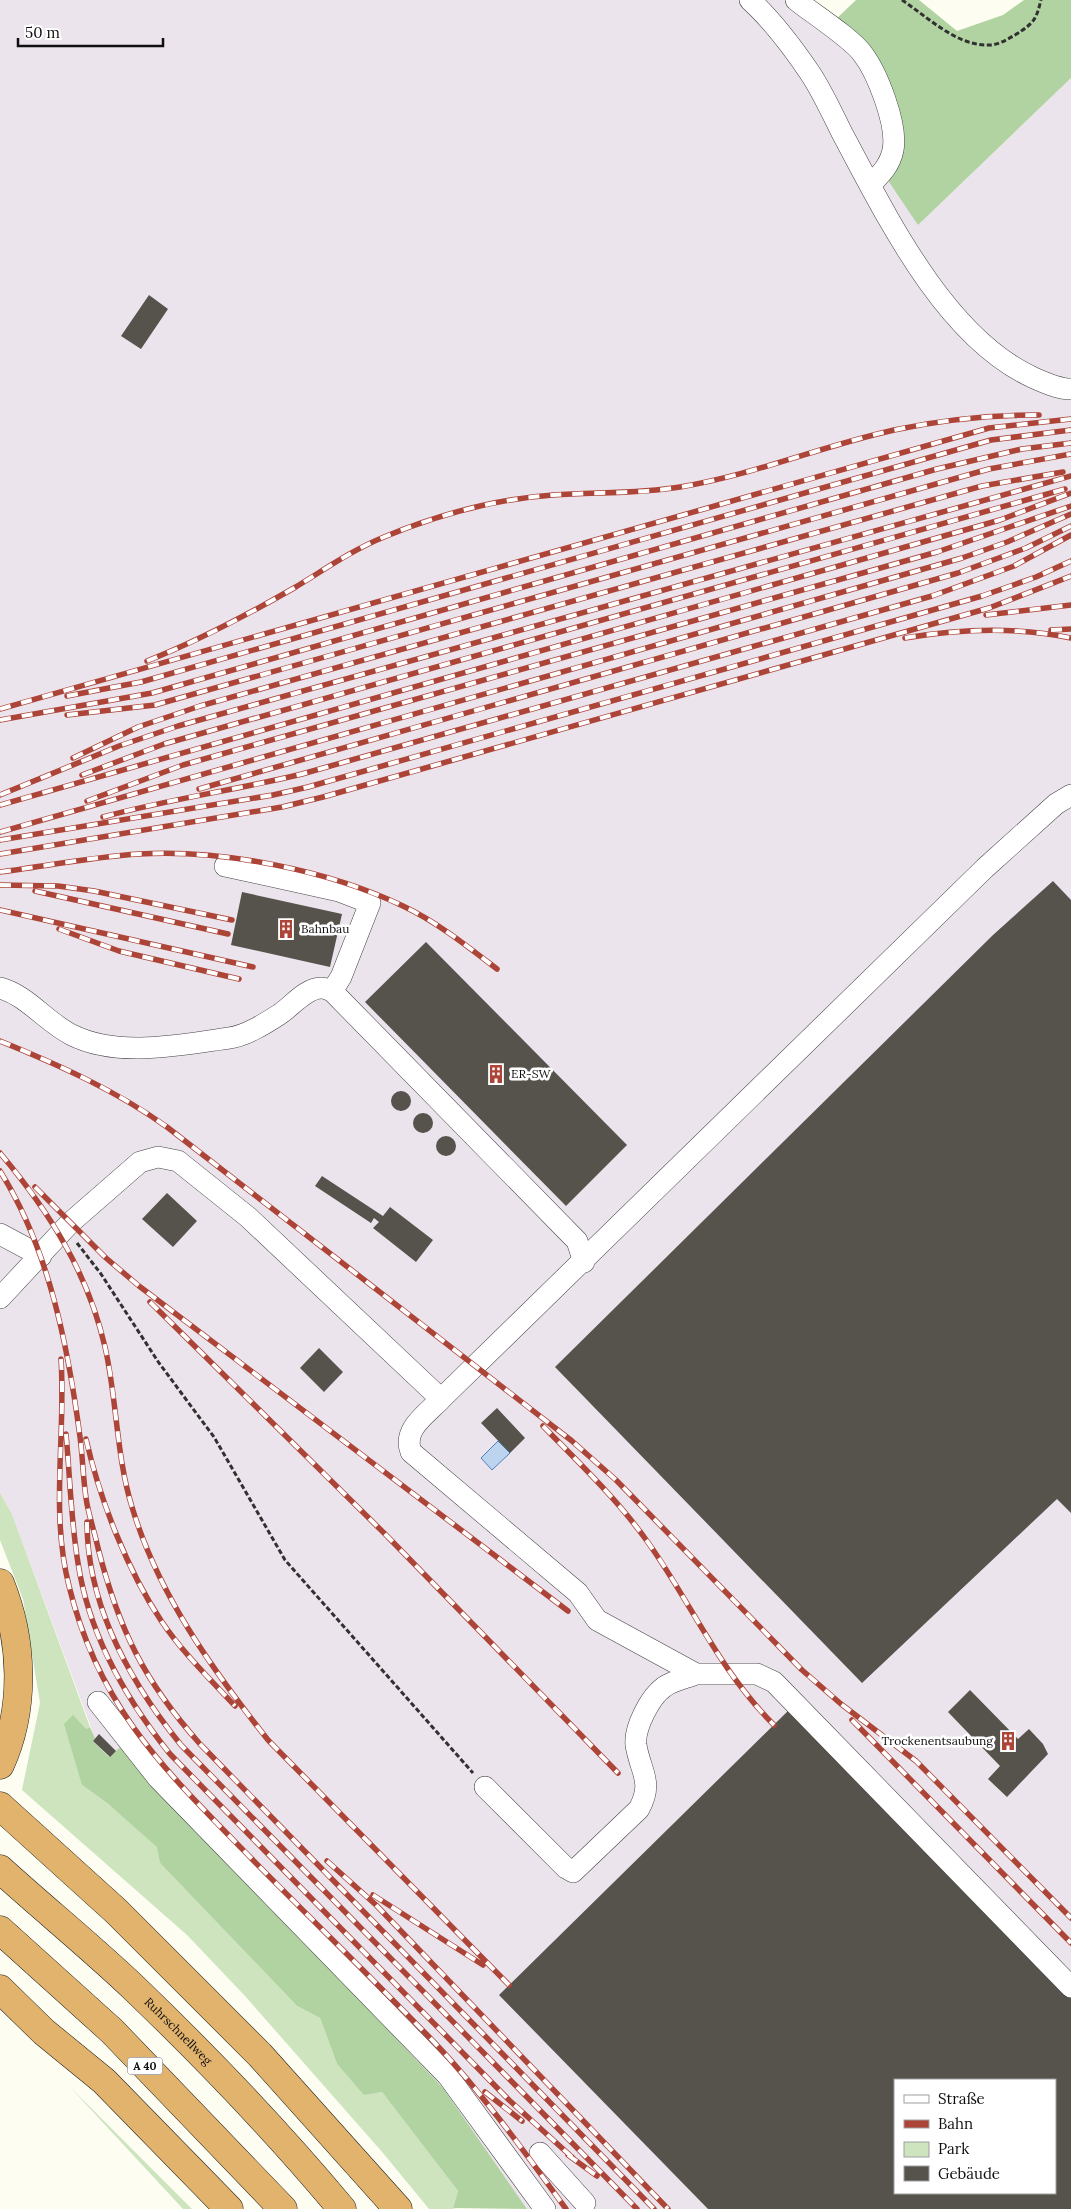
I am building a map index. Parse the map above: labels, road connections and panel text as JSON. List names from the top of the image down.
{
  "streets": {
    "highway": ["Ruhrschnellweg", "A 40"]
  },
  "places": {
    "building": ["Bahnbau", "ER-SW", "Trockenentsaubung"]
  },
  "legend": [
    "Straße",
    "Bahn",
    "Park",
    "Gebäude"
  ],
  "scale_bar": "50 m"
}
